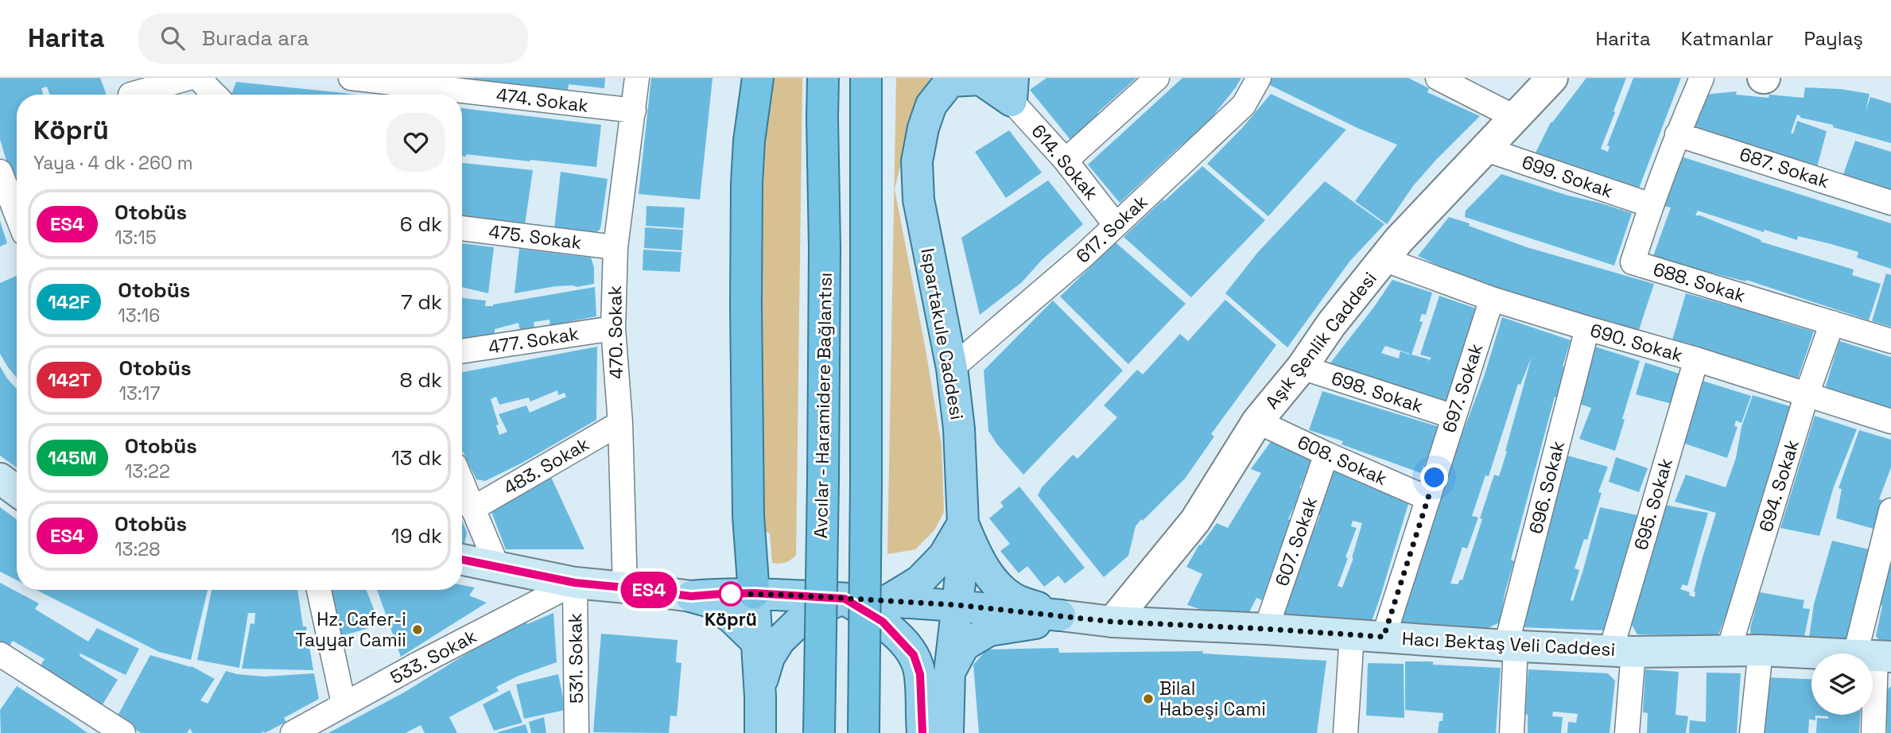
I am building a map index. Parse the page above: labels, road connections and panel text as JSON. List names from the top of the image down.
{
  "streets": {
    "highway": ["Avcılar - Haramidere Bağlantısı"],
    "main road": ["Ispartakule Caddesi", "Hacı Bektaş Veli Caddesi"],
    "street": [
      "474. Sokak",
      "614. Sokak",
      "687. Sokak",
      "699. Sokak",
      "617. Sokak",
      "475. Sokak",
      "688. Sokak",
      "470. Sokak",
      "477. Sokak",
      "Aşık Şenlik Caddesi",
      "690. Sokak",
      "697. Sokak",
      "698. Sokak",
      "608. Sokak",
      "483. Sokak",
      "694. Sokak",
      "696. Sokak",
      "695. Sokak",
      "607. Sokak",
      "533. Sokak",
      "531. Sokak"
    ]
  },
  "crossings": [
    ["474. Sokak", "470. Sokak"],
    ["614. Sokak", "617. Sokak"],
    ["687. Sokak", "688. Sokak"],
    ["699. Sokak", "688. Sokak"],
    ["699. Sokak", "Aşık Şenlik Caddesi"],
    ["617. Sokak", "Ispartakule Caddesi"],
    ["475. Sokak", "470. Sokak"],
    ["688. Sokak", "694. Sokak"],
    ["470. Sokak", "477. Sokak"],
    ["470. Sokak", "483. Sokak"],
    ["Aşık Şenlik Caddesi", "690. Sokak"],
    ["Aşık Şenlik Caddesi", "698. Sokak"],
    ["Aşık Şenlik Caddesi", "608. Sokak"],
    ["Aşık Şenlik Caddesi", "Hacı Bektaş Veli Caddesi"],
    ["690. Sokak", "697. Sokak"],
    ["690. Sokak", "694. Sokak"],
    ["690. Sokak", "696. Sokak"],
    ["690. Sokak", "695. Sokak"],
    ["697. Sokak", "698. Sokak"],
    ["697. Sokak", "608. Sokak"],
    ["697. Sokak", "Hacı Bektaş Veli Caddesi"],
    ["608. Sokak", "607. Sokak"],
    ["694. Sokak", "Hacı Bektaş Veli Caddesi"],
    ["696. Sokak", "Hacı Bektaş Veli Caddesi"],
    ["695. Sokak", "Hacı Bektaş Veli Caddesi"],
    ["607. Sokak", "Hacı Bektaş Veli Caddesi"],
    ["533. Sokak", "531. Sokak"]
  ],
  "places": ["Köprü", "Hz. Cafer-i Tayyar Camii", "Bilal Habeşi Cami"],
  "lines": ["bus line ES4"],
  "page": {
    "header": "Harita",
    "search": "Burada ara",
    "nav": ["Harita", "Katmanlar", "Paylaş"],
    "on_map": "ES4",
    "heading": ["Köprü", "Yaya · 4 dk · 260 m"],
    "list": [
      {
        "mark": "ES4",
        "name": "Otobüs",
        "note": "13:15",
        "value": "6 dk"
      },
      {
        "mark": "142F",
        "name": "Otobüs",
        "note": "13:16",
        "value": "7 dk"
      },
      {
        "mark": "142T",
        "name": "Otobüs",
        "note": "13:17",
        "value": "8 dk"
      },
      {
        "mark": "145M",
        "name": "Otobüs",
        "note": "13:22",
        "value": "13 dk"
      },
      {
        "mark": "ES4",
        "name": "Otobüs",
        "note": "13:28",
        "value": "19 dk"
      }
    ]
  }
}
